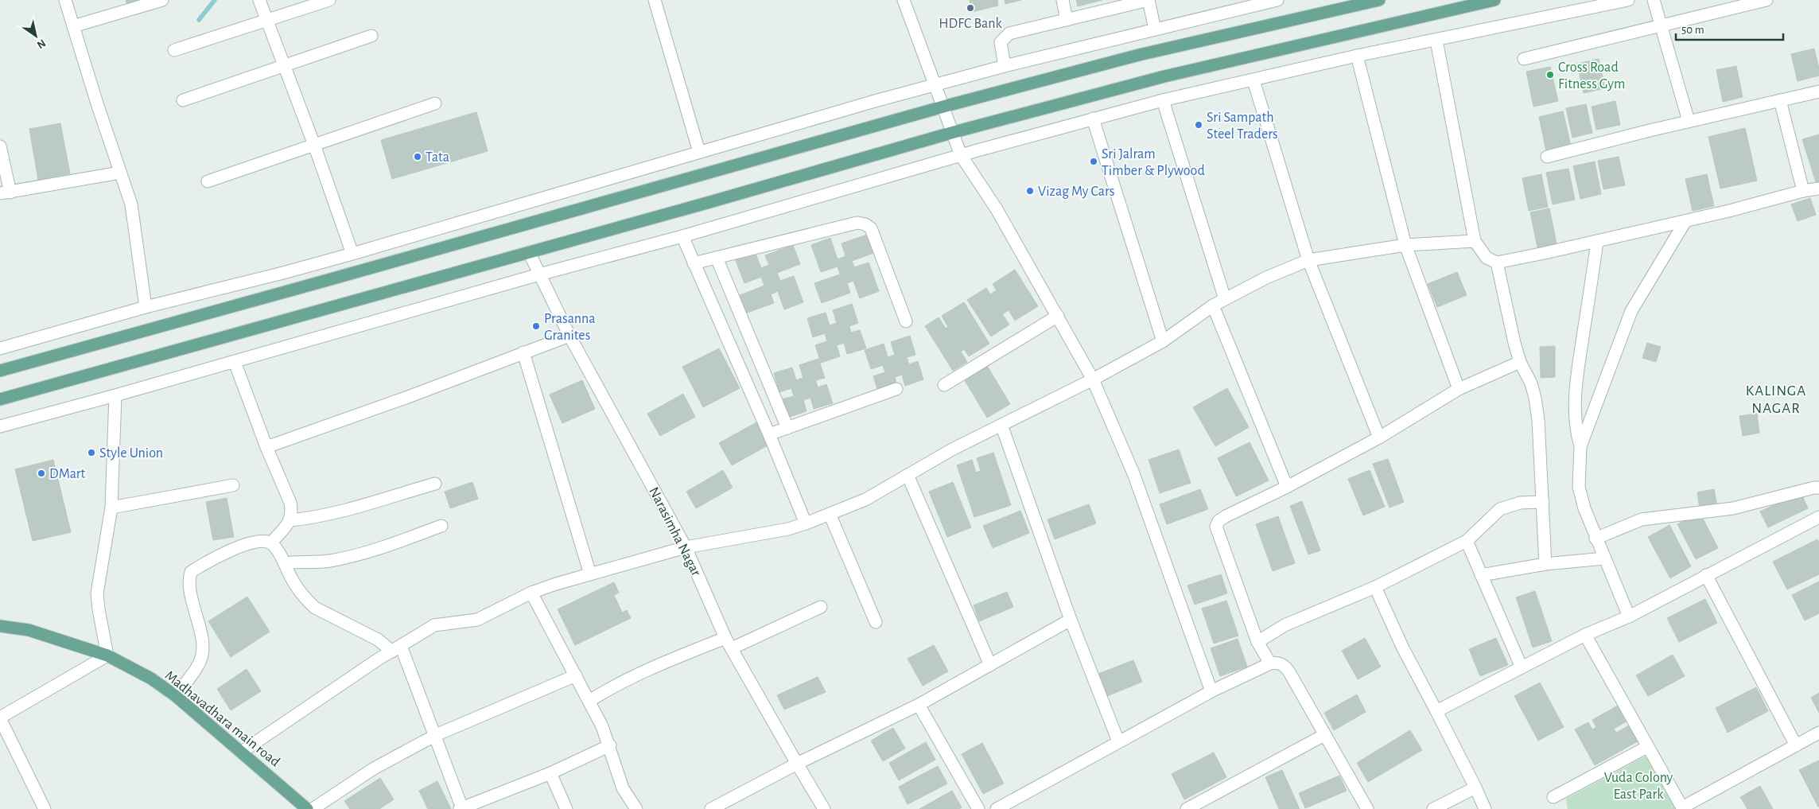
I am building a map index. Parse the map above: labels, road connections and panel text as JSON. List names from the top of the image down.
{
  "streets": {
    "main road": ["Madhavadhara main road"],
    "street": ["Narasimha Nagar"]
  },
  "districts": ["KALINGA NAGAR"],
  "parks": ["Vuda Colony East Park"],
  "places": [
    "HDFC Bank",
    "Cross Road Fitness Gym",
    "Sri Sampath Steel Traders",
    "Tata",
    "Sri Jalram Timber & Plywood",
    "Vizag My Cars",
    "Prasanna Granites",
    "Style Union",
    "DMart"
  ],
  "scale_bar": "50 m",
  "north": "bottom right"
}
